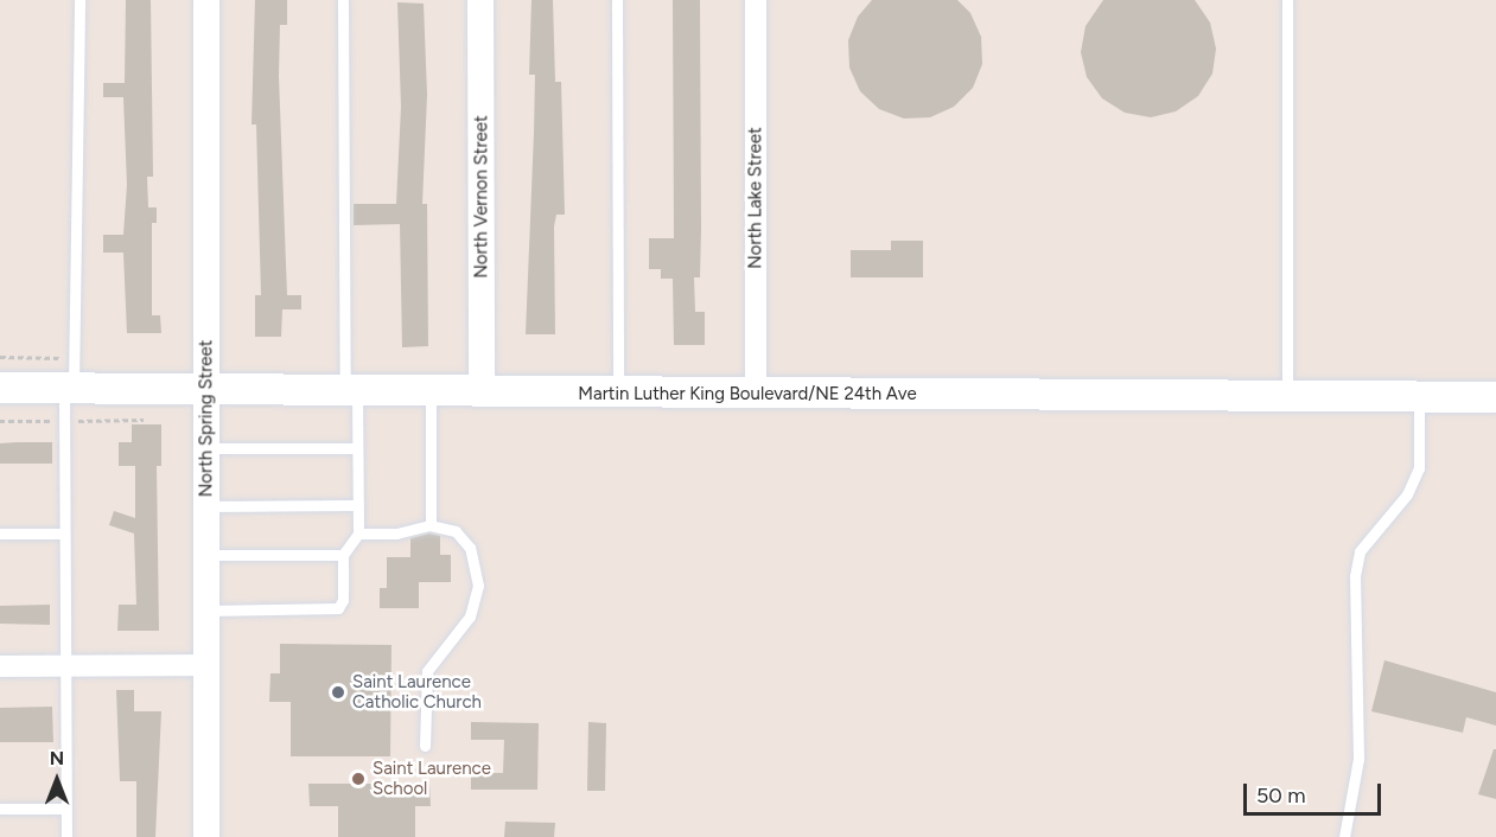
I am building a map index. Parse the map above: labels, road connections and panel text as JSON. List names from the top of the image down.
{
  "streets": {
    "main road": ["Martin Luther King Boulevard/NE 24th Ave"],
    "street": ["North Vernon Street", "North Lake Street", "North Spring Street"]
  },
  "crossings": [
    ["North Vernon Street", "Martin Luther King Boulevard/NE 24th Ave"],
    ["North Lake Street", "Martin Luther King Boulevard/NE 24th Ave"],
    ["Martin Luther King Boulevard/NE 24th Ave", "North Spring Street"]
  ],
  "places": ["Saint Laurence Catholic Church", "Saint Laurence School"],
  "scale_bar": "50 m",
  "north": "top"
}
